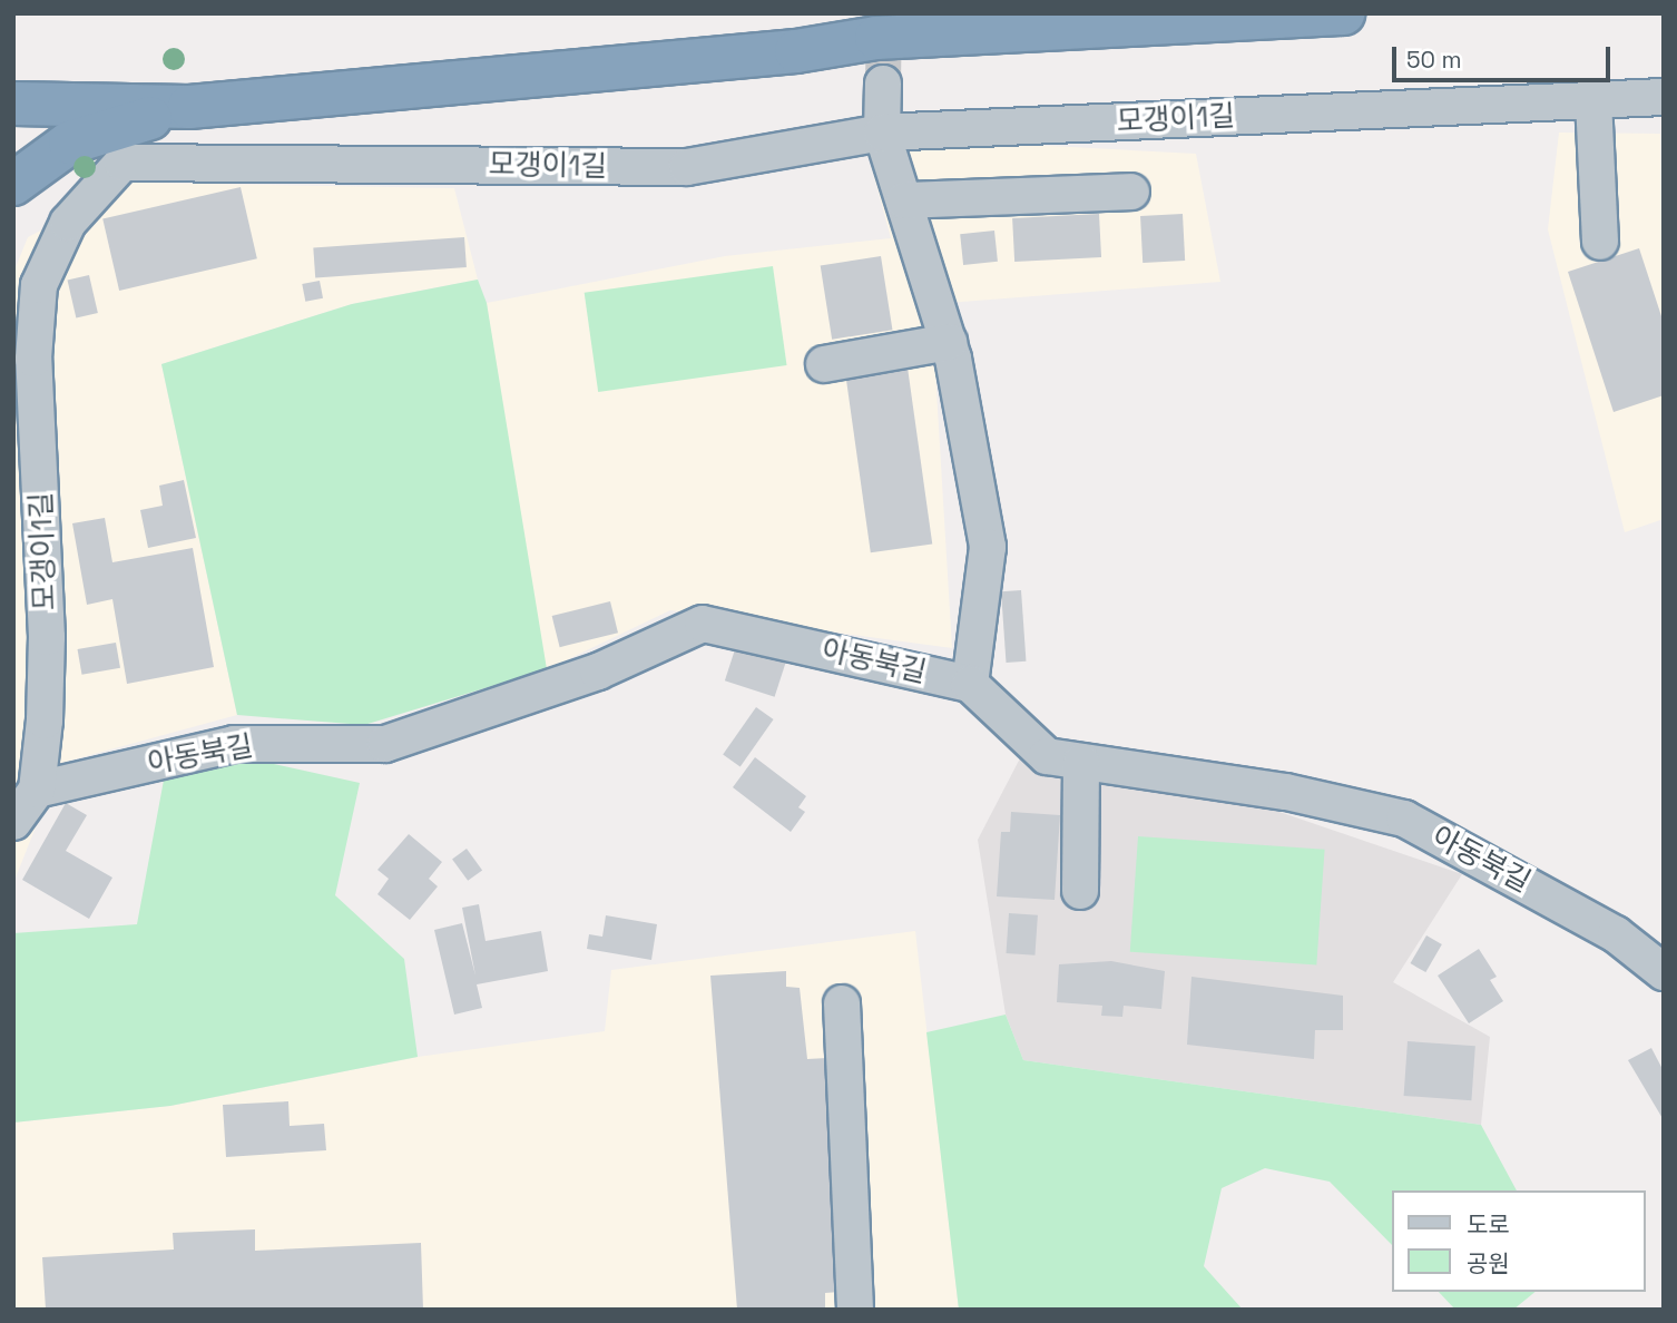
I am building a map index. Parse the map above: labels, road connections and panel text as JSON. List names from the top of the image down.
{
  "streets": {
    "street": ["모갱이1길", "아동북길"]
  },
  "crossings": [
    ["모갱이1길", "아동북길"]
  ],
  "legend": ["도로", "공원"],
  "scale_bar": "50 m"
}
